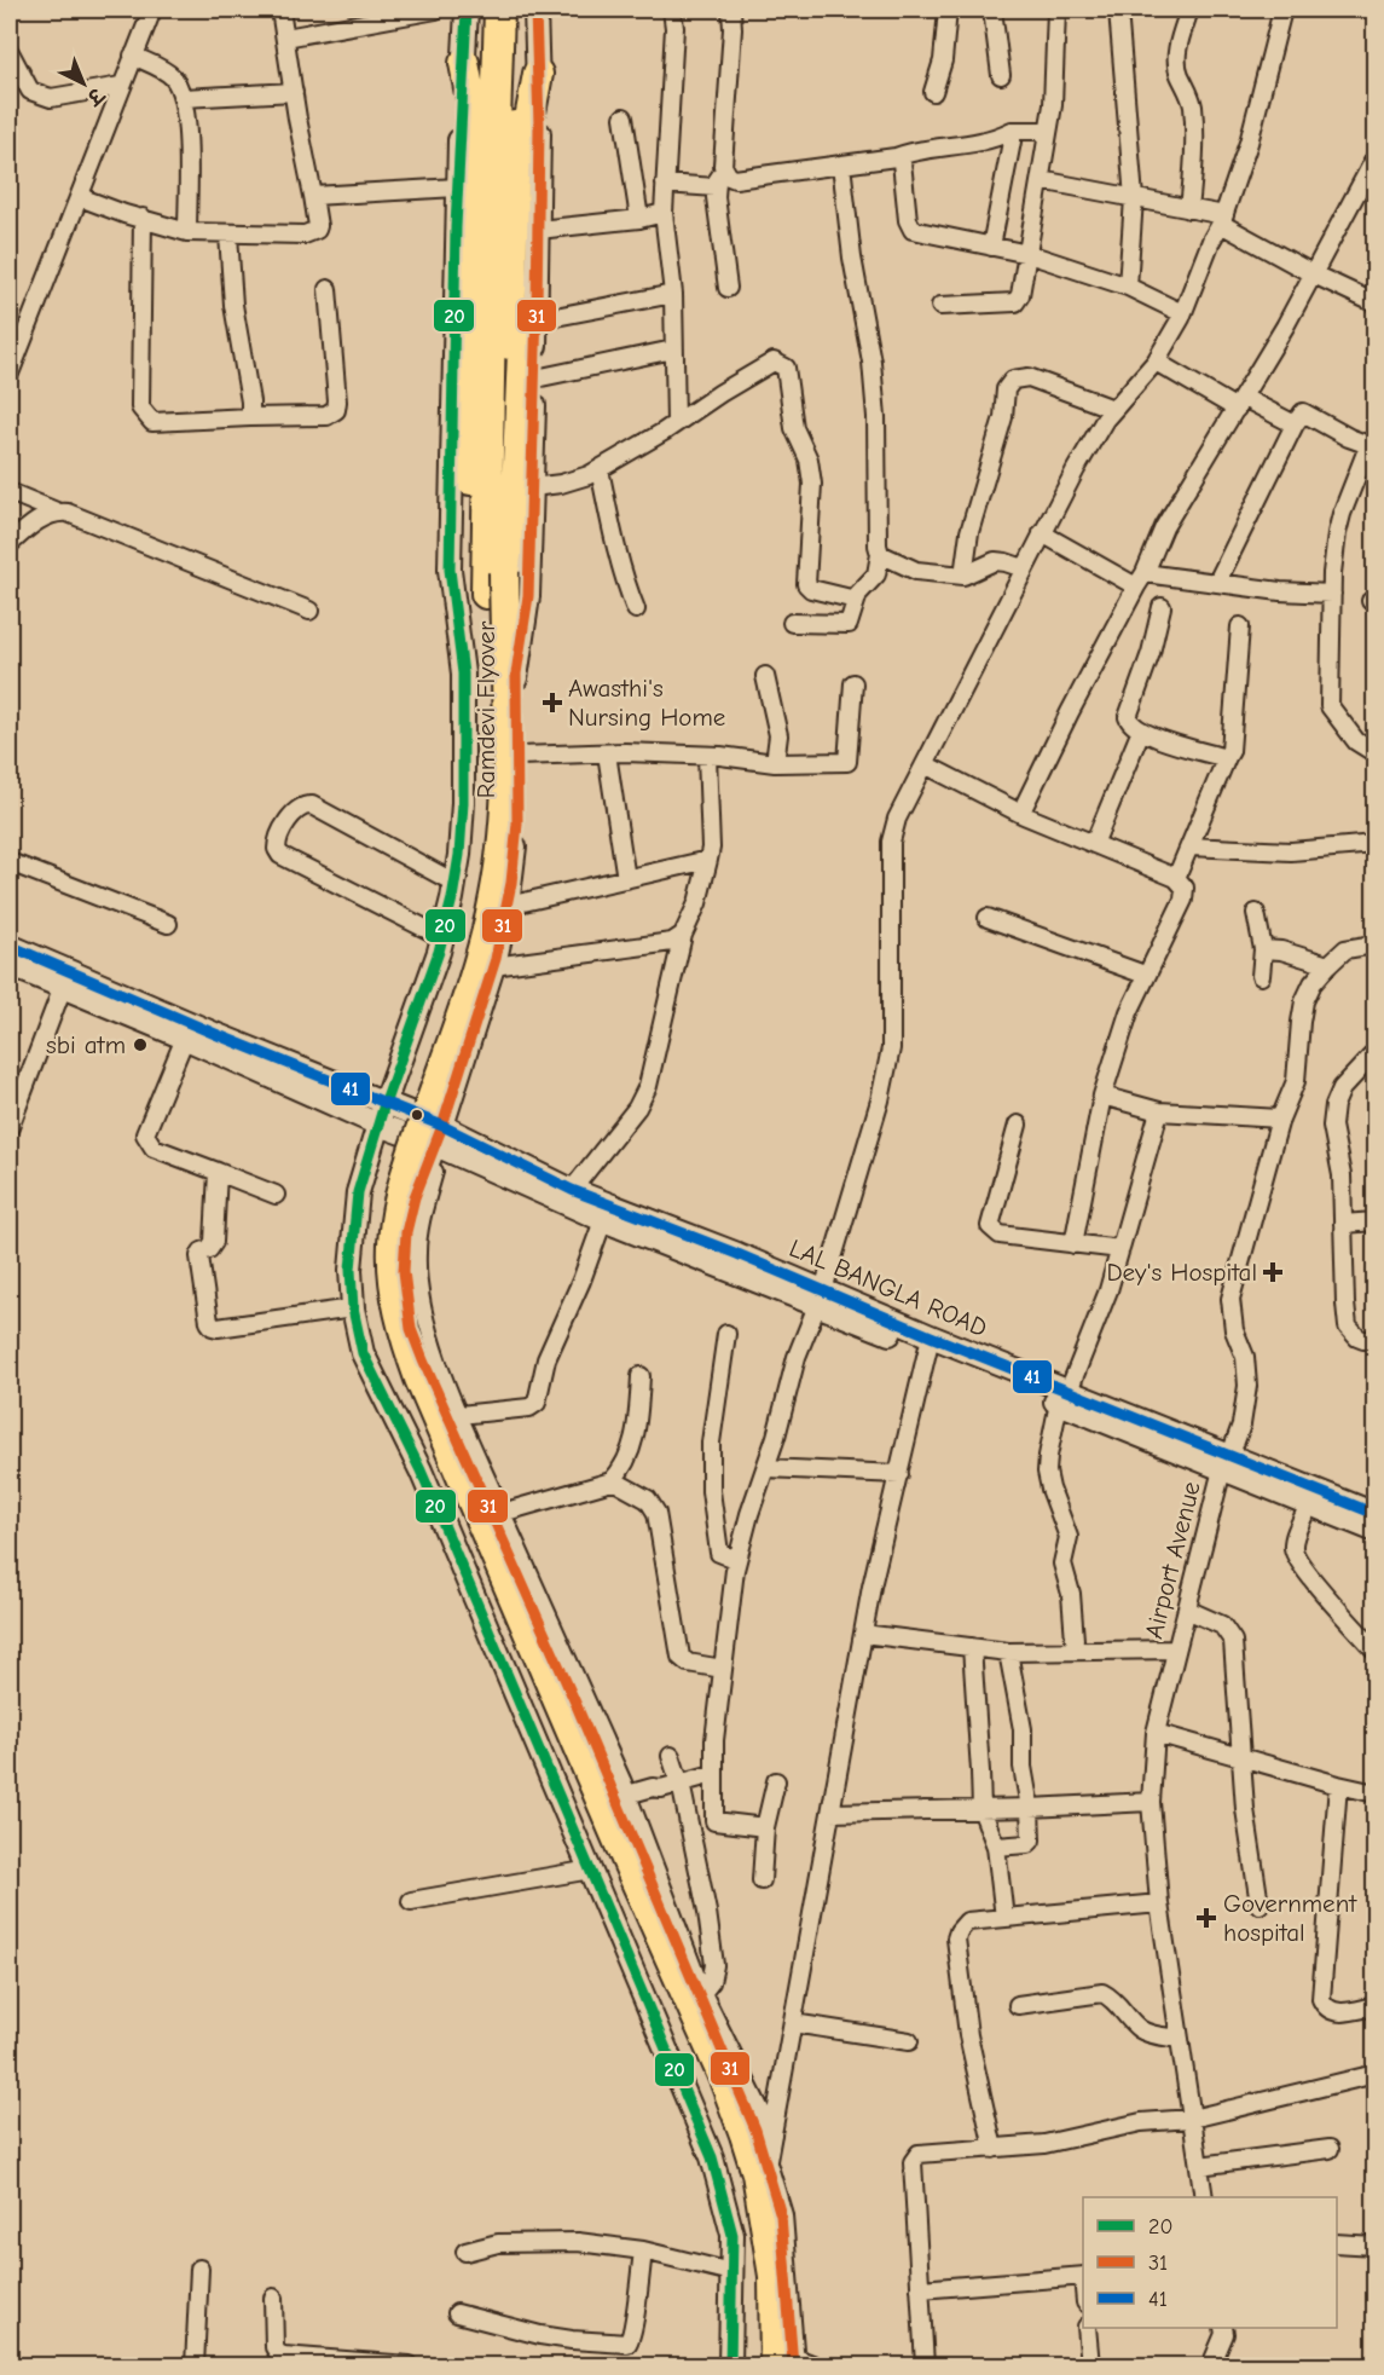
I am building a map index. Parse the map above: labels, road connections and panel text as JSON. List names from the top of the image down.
{
  "streets": {
    "highway": ["Ramdevi Flyover"],
    "main road": ["LAL BANGLA ROAD"],
    "street": ["Airport Avenue"]
  },
  "crossings": [
    ["LAL BANGLA ROAD", "Airport Avenue"]
  ],
  "places": {
    "health": ["Awasthi's Nursing Home", "Dey's Hospital", "Government hospital"],
    "other": ["sbi atm"]
  },
  "lines": ["transit line 20", "transit line 31", "transit line 41"],
  "legend": ["20", "31", "41"],
  "north": "bottom right"
}
